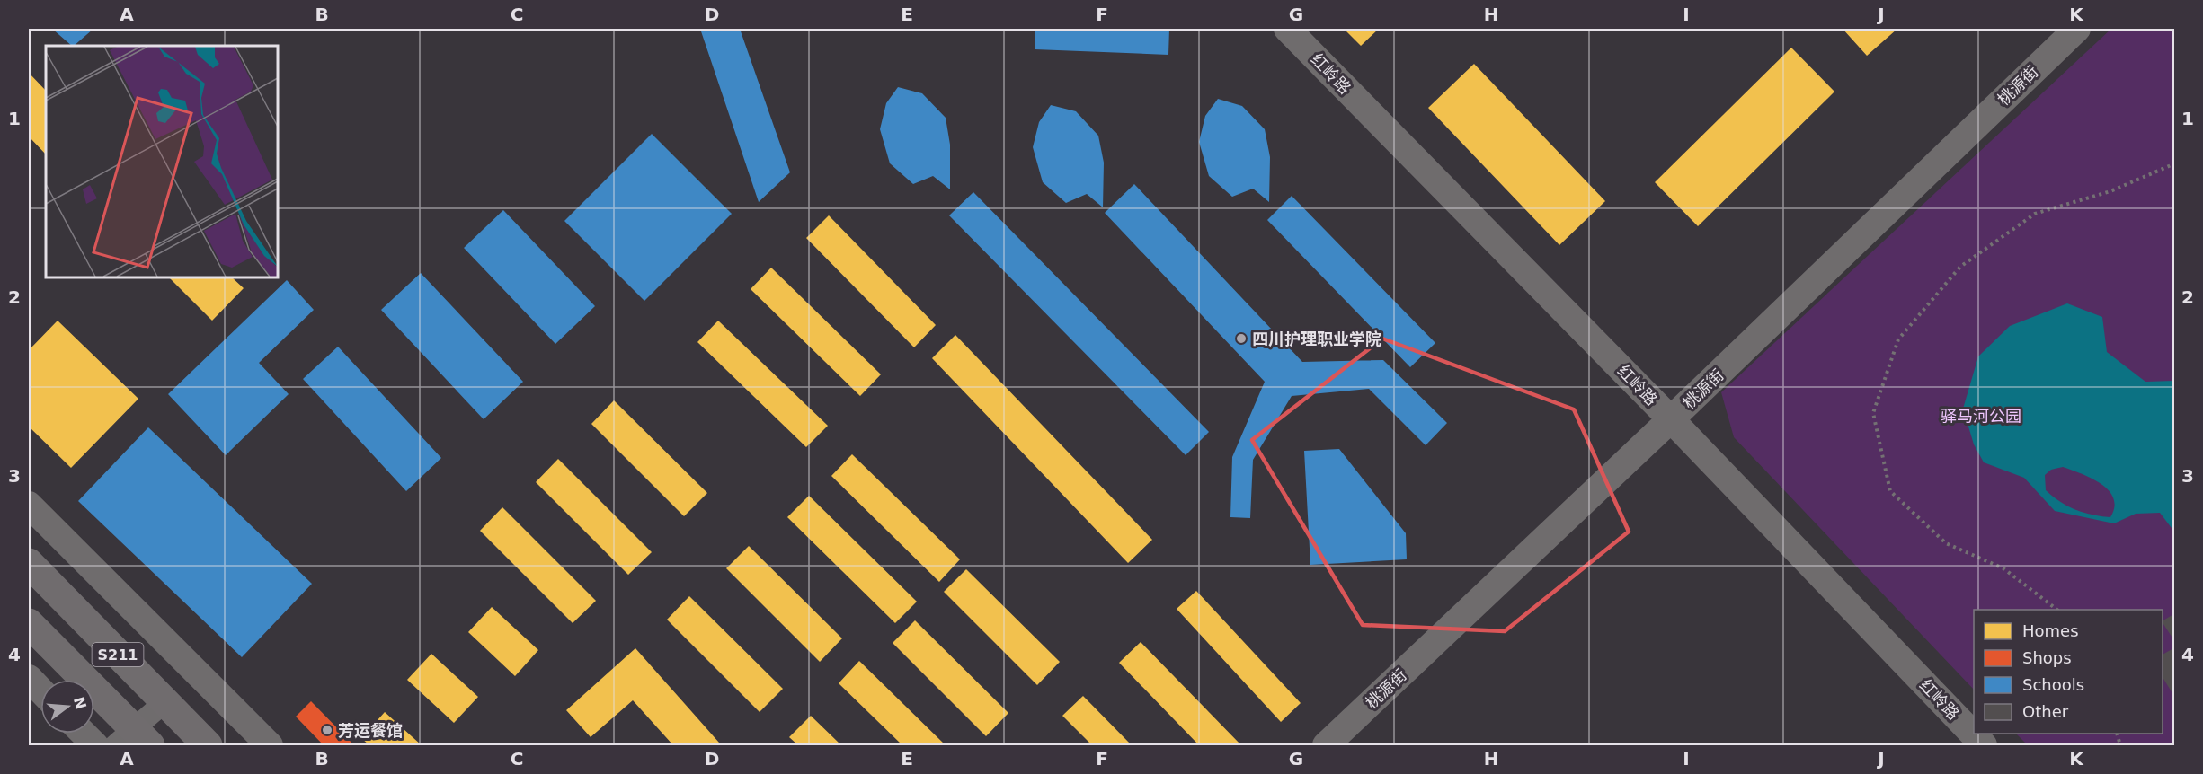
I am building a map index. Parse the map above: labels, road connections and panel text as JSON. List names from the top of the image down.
{
  "streets": {
    "main road": ["S211"],
    "street": ["红岭路", "桃源街"]
  },
  "crossings": [
    ["红岭路", "桃源街"]
  ],
  "parks": ["驿马河公园"],
  "places": ["四川护理职业学院", "芳运餐馆"],
  "legend": [
    "Homes",
    "Shops",
    "Schools",
    "Other"
  ],
  "north": "right",
  "grid": {
    "columns": [
      "A",
      "B",
      "C",
      "D",
      "E",
      "F",
      "G",
      "H",
      "I",
      "J",
      "K"
    ],
    "rows": [
      "1",
      "2",
      "3",
      "4"
    ]
  }
}
